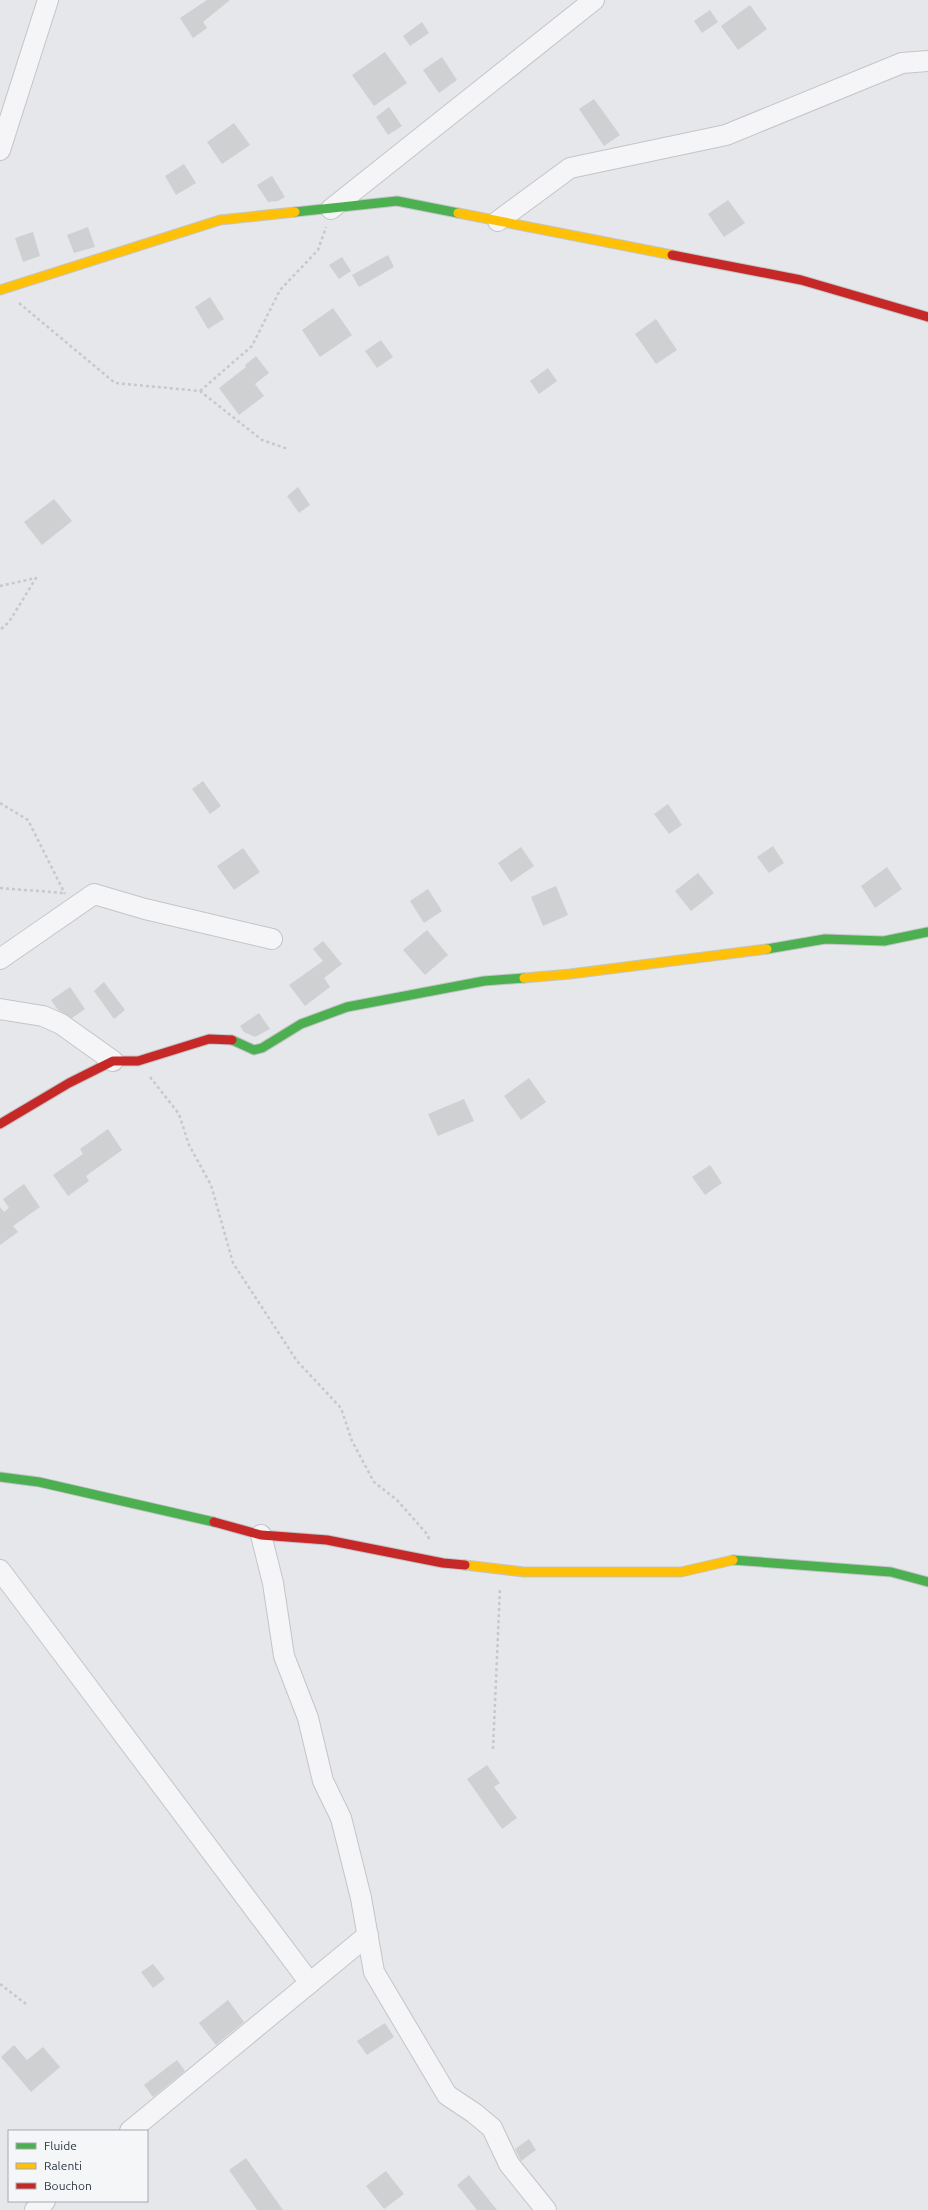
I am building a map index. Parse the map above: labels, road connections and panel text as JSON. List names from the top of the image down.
{
  "legend": ["Fluide", "Ralenti", "Bouchon"]
}
